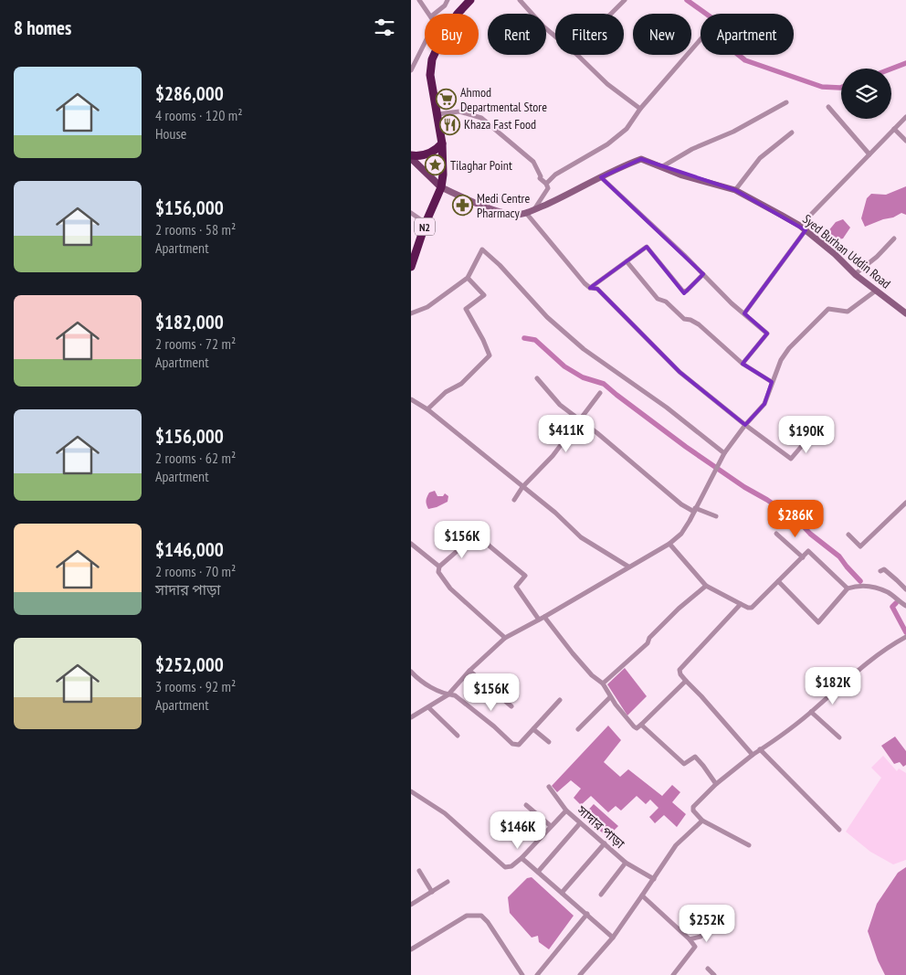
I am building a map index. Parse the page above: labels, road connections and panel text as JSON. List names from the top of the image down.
{
  "streets": {
    "highway": ["N2"],
    "street": ["Syed Burhan Uddin Road", "সাদার পাড়া"]
  },
  "crossings": [
    ["N2", "Syed Burhan Uddin Road"]
  ],
  "places": {
    "supermarket": ["Ahmod Departmental Store"],
    "restaurant": ["Khaza Fast Food"],
    "place": ["Tilaghar Point"],
    "pharmacy": ["Medi Centre Pharmacy"]
  },
  "page": {
    "heading": "8 homes",
    "chip": [
      "Buy",
      "Rent",
      "Filters",
      "New",
      "Apartment"
    ],
    "list": [
      {
        "name": "$286,000",
        "note": "4 rooms · 120 m² · House"
      },
      {
        "name": "$156,000",
        "note": "2 rooms · 58 m² · Apartment"
      },
      {
        "name": "$182,000",
        "note": "2 rooms · 72 m² · Apartment"
      },
      {
        "name": "$156,000",
        "note": "2 rooms · 62 m² · Apartment"
      },
      {
        "name": "$146,000",
        "note": "2 rooms · 70 m² · সাদার পাড়া"
      },
      {
        "name": "$252,000",
        "note": "3 rooms · 92 m² · Apartment"
      }
    ],
    "price": [
      "$411K",
      "$190K",
      "$286K",
      "$156K",
      "$182K",
      "$156K",
      "$146K",
      "$252K"
    ]
  }
}
